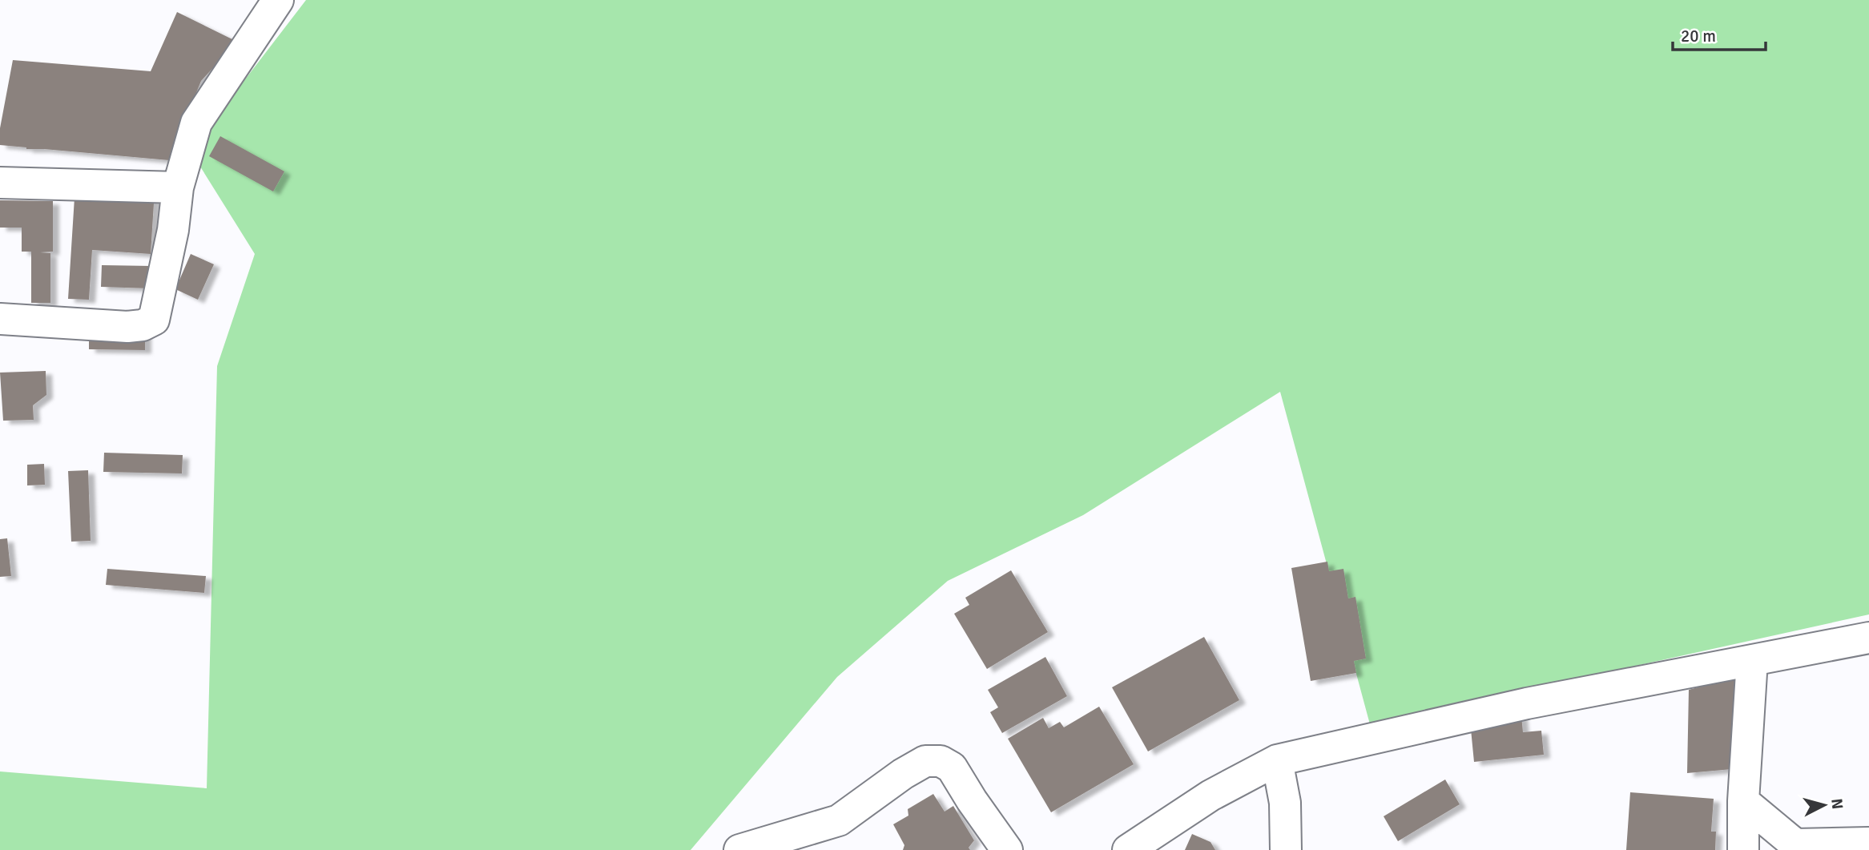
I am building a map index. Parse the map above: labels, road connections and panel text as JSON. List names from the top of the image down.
{
  "scale_bar": "20 m",
  "north": "right"
}
